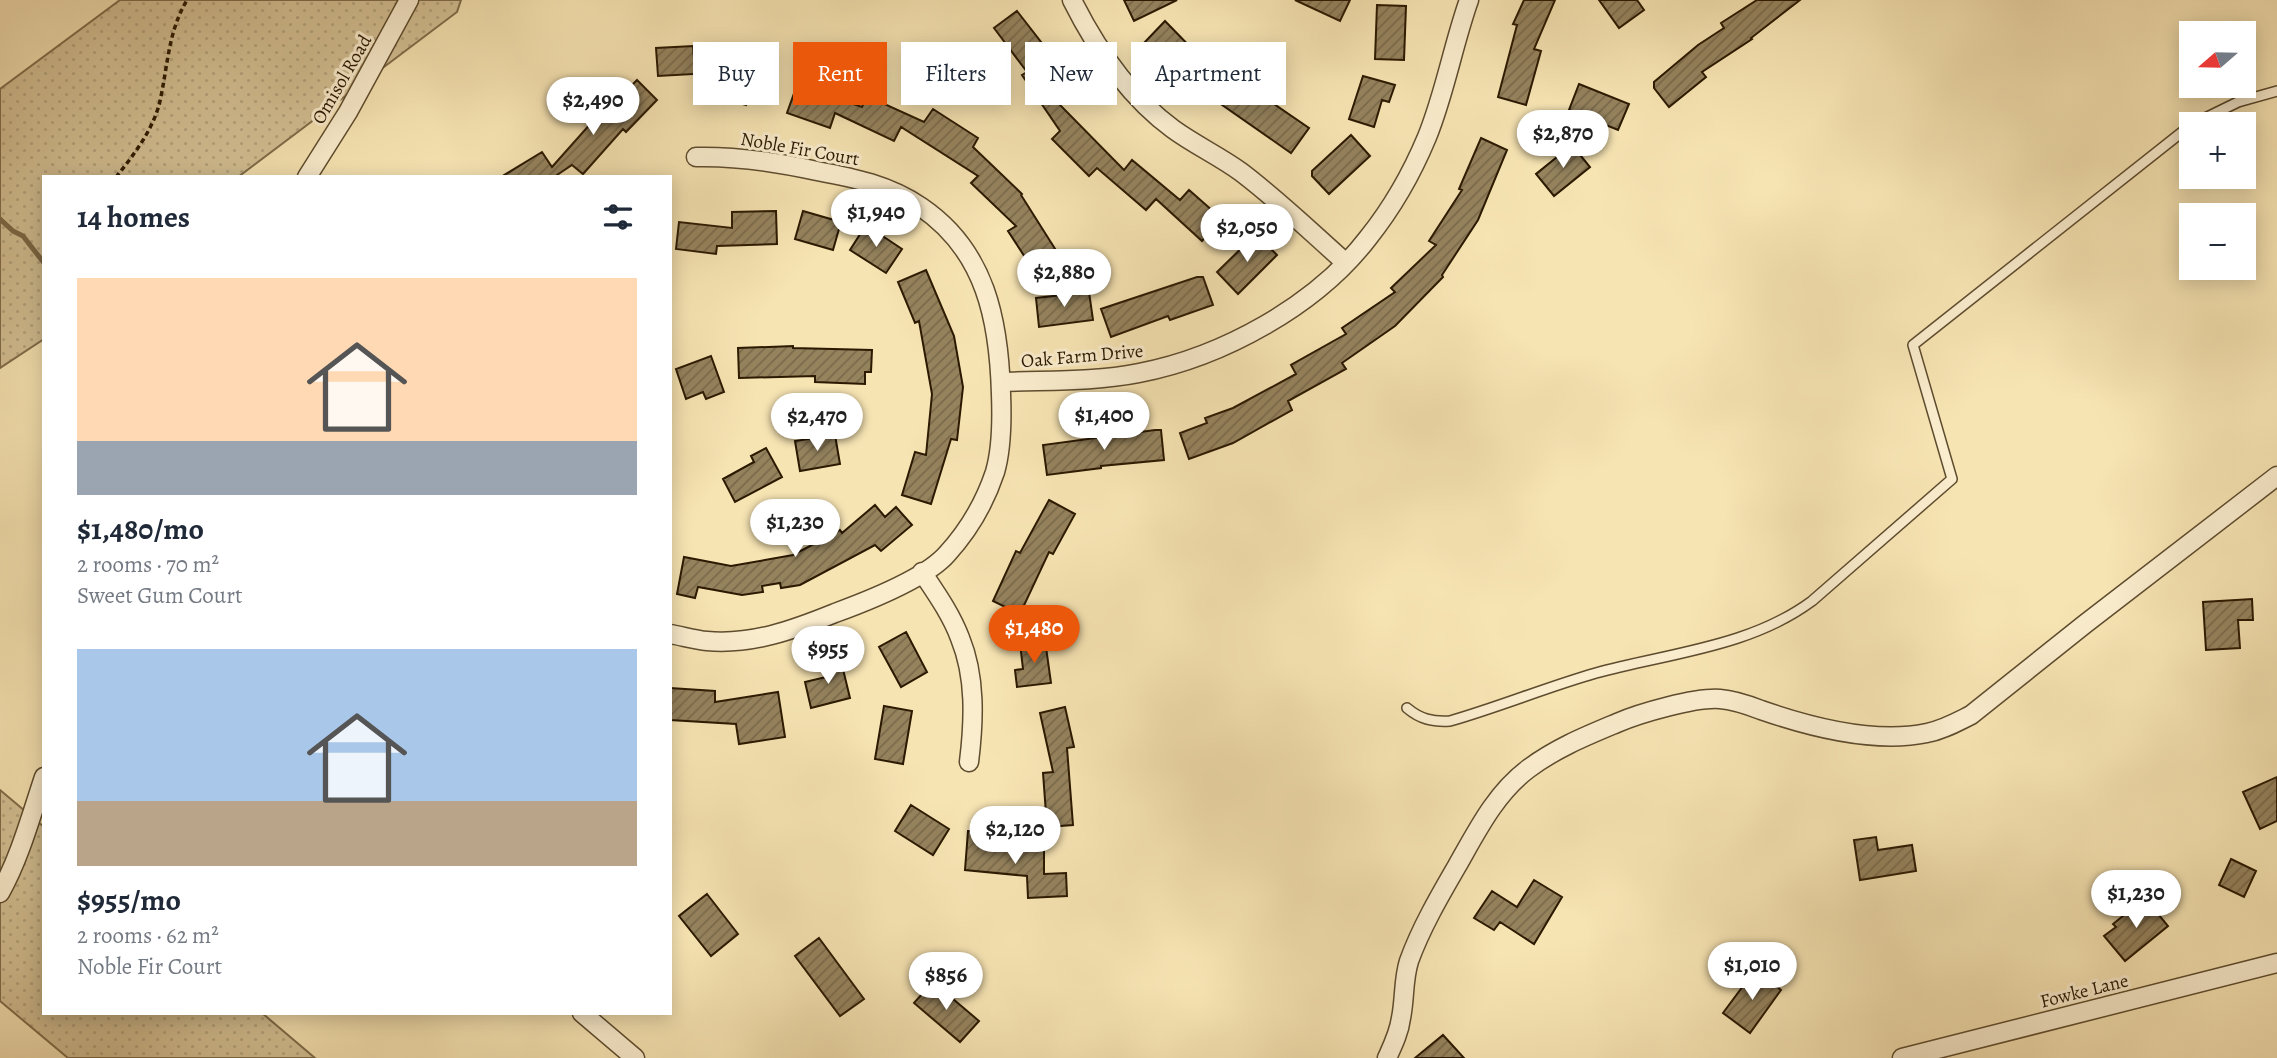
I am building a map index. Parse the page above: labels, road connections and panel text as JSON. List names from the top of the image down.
{
  "streets": {
    "street": [
      "Omisol Road",
      "Noble Fir Court",
      "Oak Farm Drive",
      "Fowke Lane"
    ]
  },
  "crossings": [
    ["Noble Fir Court", "Oak Farm Drive"]
  ],
  "north": "left",
  "page": {
    "map_buttons": ["+", "−"],
    "chip": [
      "Buy",
      "Rent",
      "Filters",
      "New",
      "Apartment"
    ],
    "price": [
      "$2,490",
      "$2,870",
      "$1,940",
      "$2,050",
      "$2,880",
      "$1,400",
      "$2,470",
      "$1,230",
      "$1,480",
      "$955",
      "$2,120",
      "$1,230",
      "$1,010",
      "$856"
    ],
    "heading": "14 homes",
    "list": [
      {
        "name": "$1,480/mo",
        "note": "2 rooms · 70 m² · Sweet Gum Court"
      },
      {
        "name": "$955/mo",
        "note": "2 rooms · 62 m² · Noble Fir Court"
      }
    ]
  }
}
